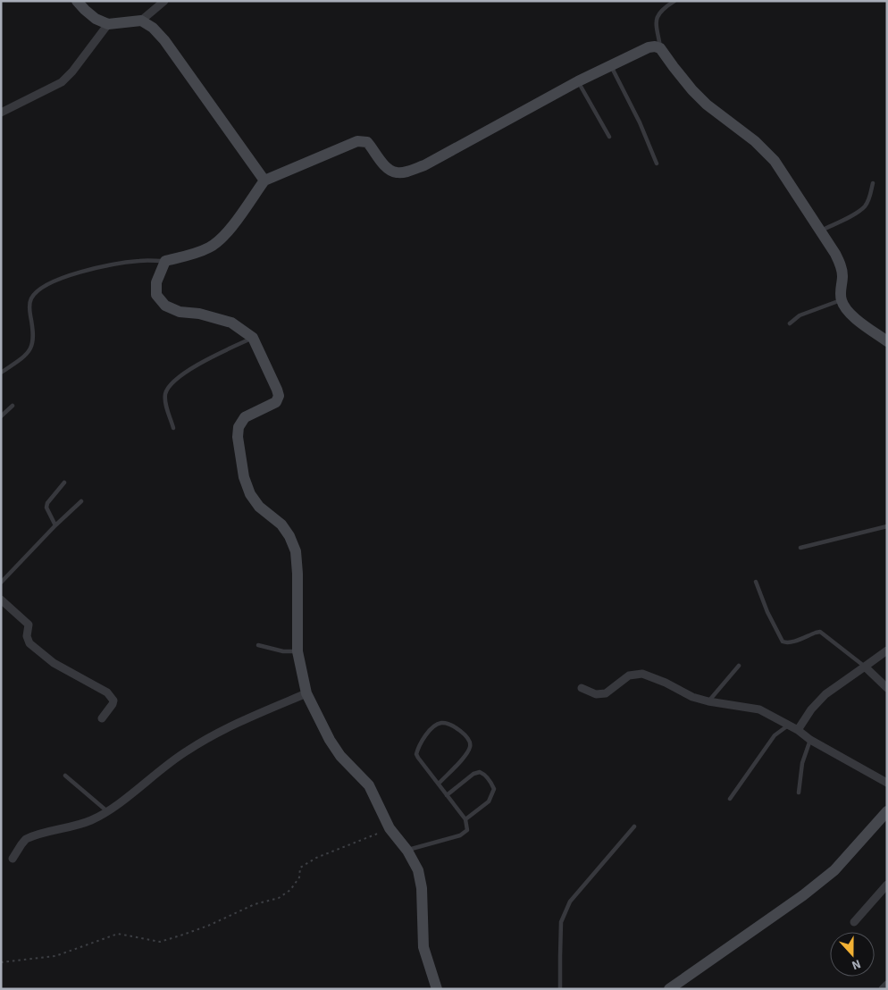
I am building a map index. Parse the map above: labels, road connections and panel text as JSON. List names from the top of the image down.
{
  "north": "bottom"
}
